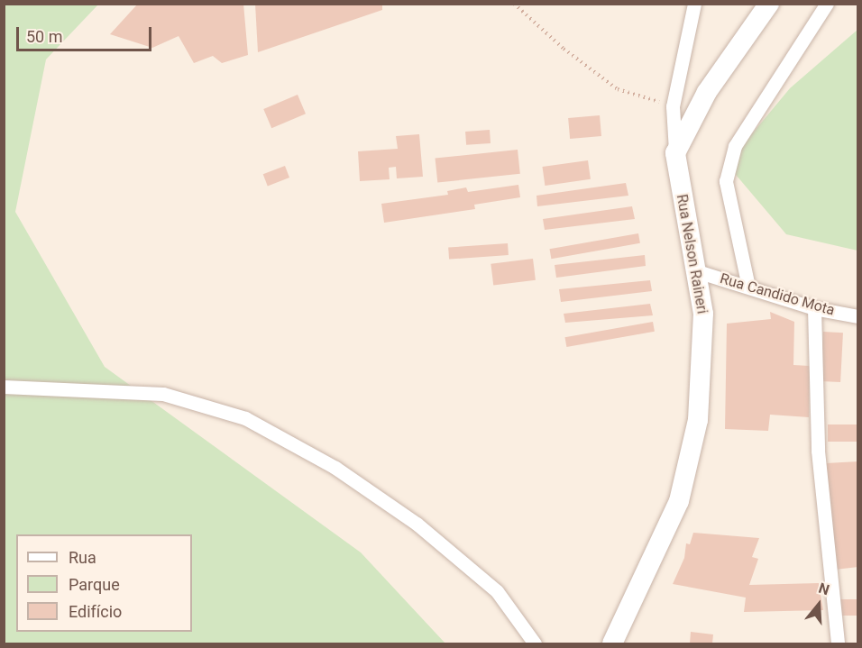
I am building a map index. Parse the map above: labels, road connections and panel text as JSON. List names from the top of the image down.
{
  "streets": {
    "main road": ["Rua Nelson Raineri"],
    "street": ["Rua Candido Mota"]
  },
  "crossings": [
    ["Rua Nelson Raineri", "Rua Candido Mota"]
  ],
  "legend": ["Rua", "Parque", "Edifício"],
  "scale_bar": "50 m",
  "north": "top"
}
